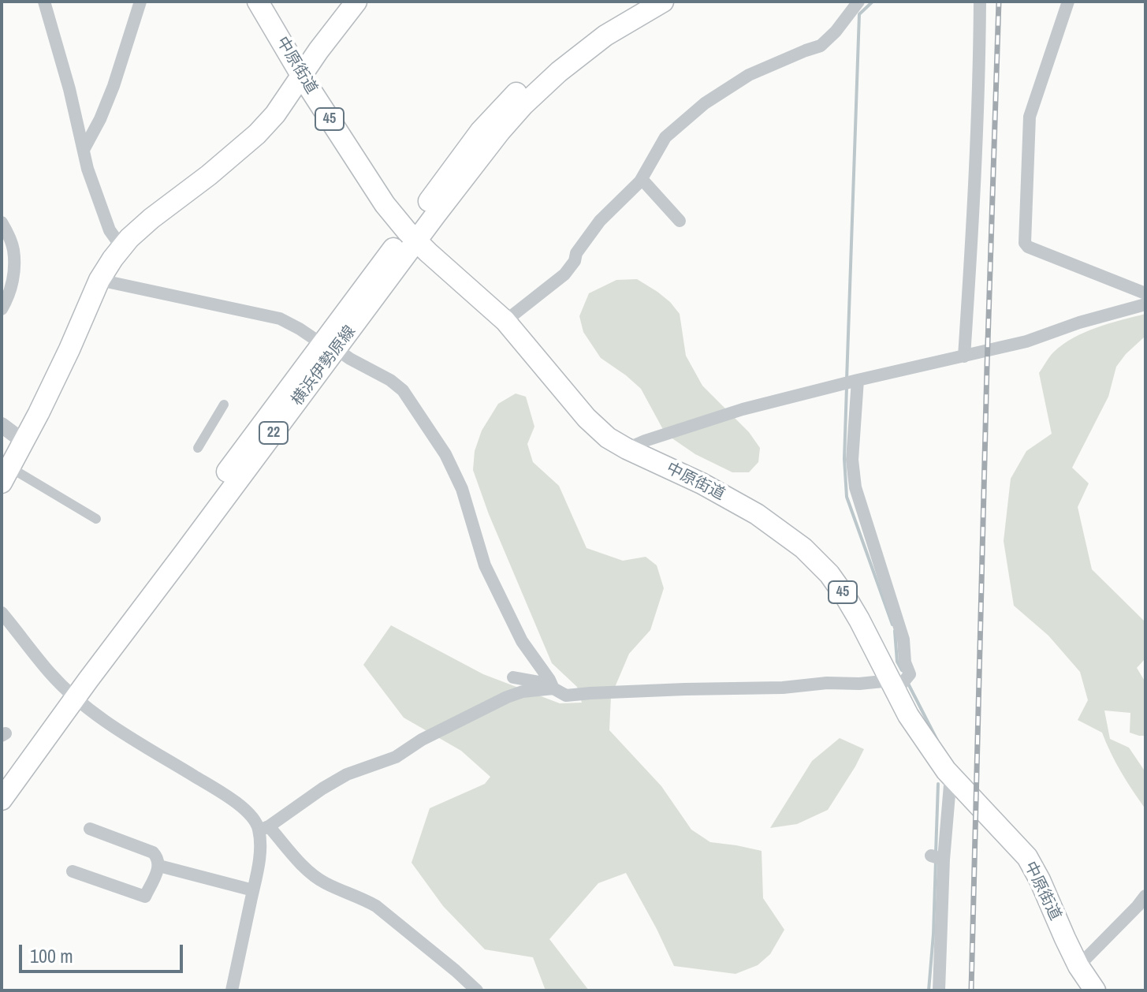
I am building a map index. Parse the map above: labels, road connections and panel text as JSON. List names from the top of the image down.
{
  "streets": {
    "main road": [
      "中原街道",
      "45",
      "横浜伊勢原線",
      "22"
    ]
  },
  "crossings": [
    ["中原街道", "横浜伊勢原線"]
  ],
  "scale_bar": "100 m"
}
